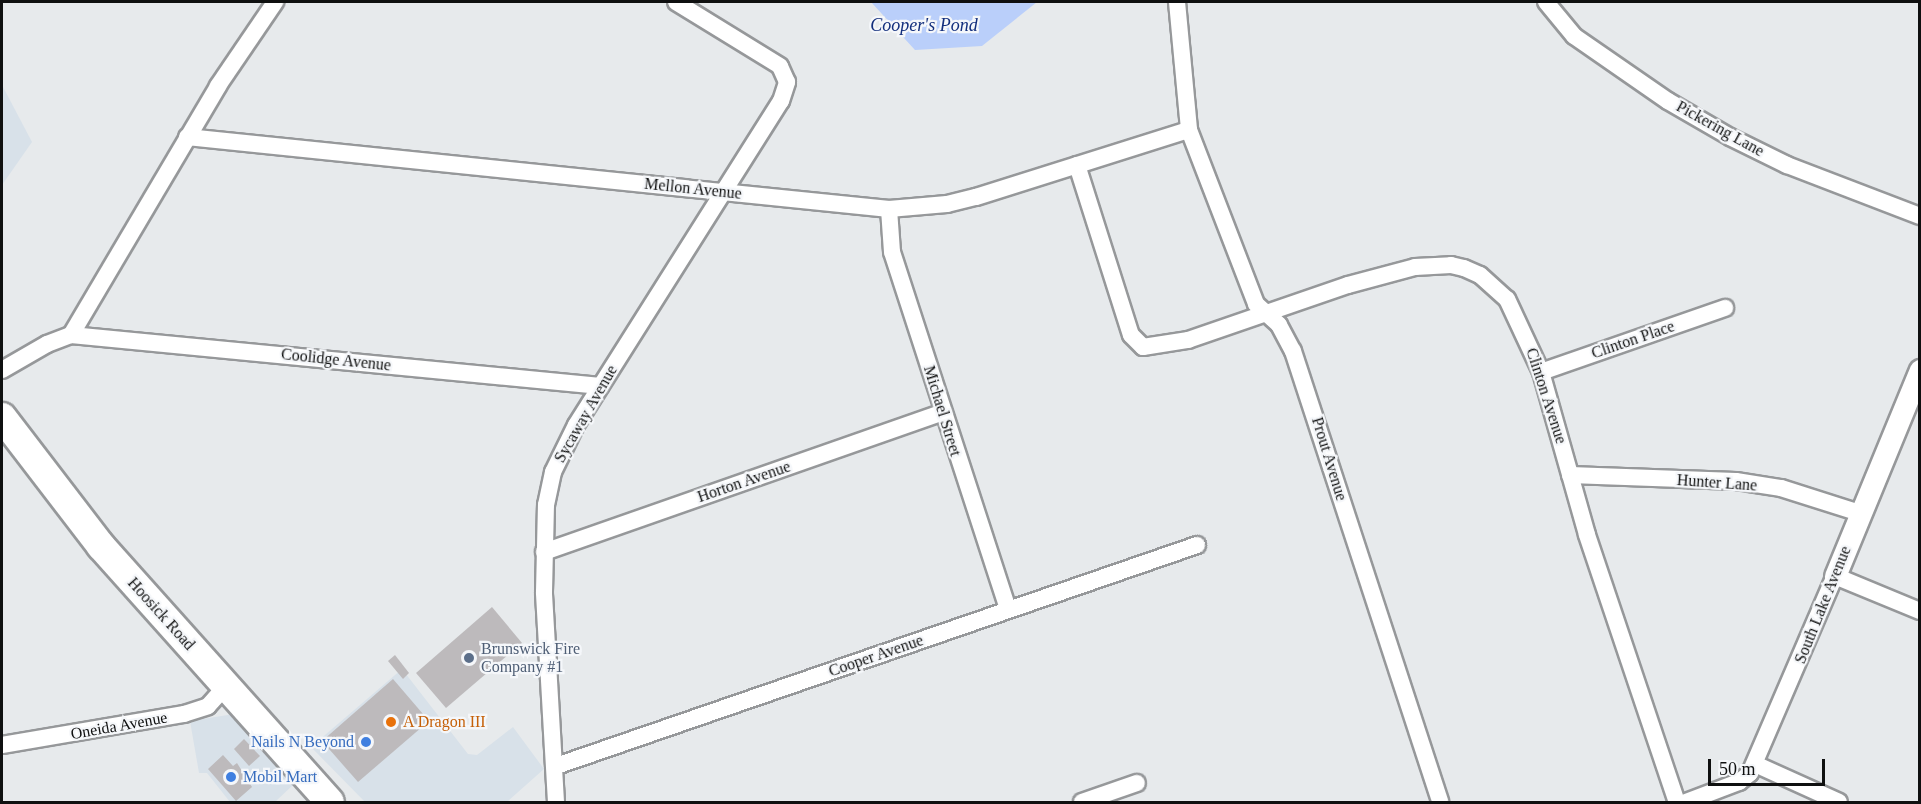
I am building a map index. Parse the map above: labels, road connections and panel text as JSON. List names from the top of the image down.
{
  "streets": {
    "highway": ["Hoosick Road"],
    "street": [
      "Pickering Lane",
      "Mellon Avenue",
      "Clinton Place",
      "Coolidge Avenue",
      "Clinton Avenue",
      "Michael Street",
      "Sycaway Avenue",
      "Prout Avenue",
      "Horton Avenue",
      "Hunter Lane",
      "South Lake Avenue",
      "Cooper Avenue",
      "Oneida Avenue"
    ]
  },
  "crossings": [
    ["Mellon Avenue", "Clinton Avenue"],
    ["Mellon Avenue", "Michael Street"],
    ["Mellon Avenue", "Sycaway Avenue"],
    ["Mellon Avenue", "Prout Avenue"],
    ["Clinton Place", "Clinton Avenue"],
    ["Coolidge Avenue", "Sycaway Avenue"],
    ["Clinton Avenue", "Prout Avenue"],
    ["Clinton Avenue", "Hunter Lane"],
    ["Michael Street", "Horton Avenue"],
    ["Michael Street", "Cooper Avenue"],
    ["Sycaway Avenue", "Horton Avenue"],
    ["Sycaway Avenue", "Cooper Avenue"],
    ["Hunter Lane", "South Lake Avenue"],
    ["Hoosick Road", "Oneida Avenue"]
  ],
  "water": ["Cooper's Pond"],
  "places": [
    "Brunswick Fire Company #1",
    "A Dragon III",
    "Nails N Beyond",
    "Mobil Mart"
  ],
  "scale_bar": "50 m"
}
